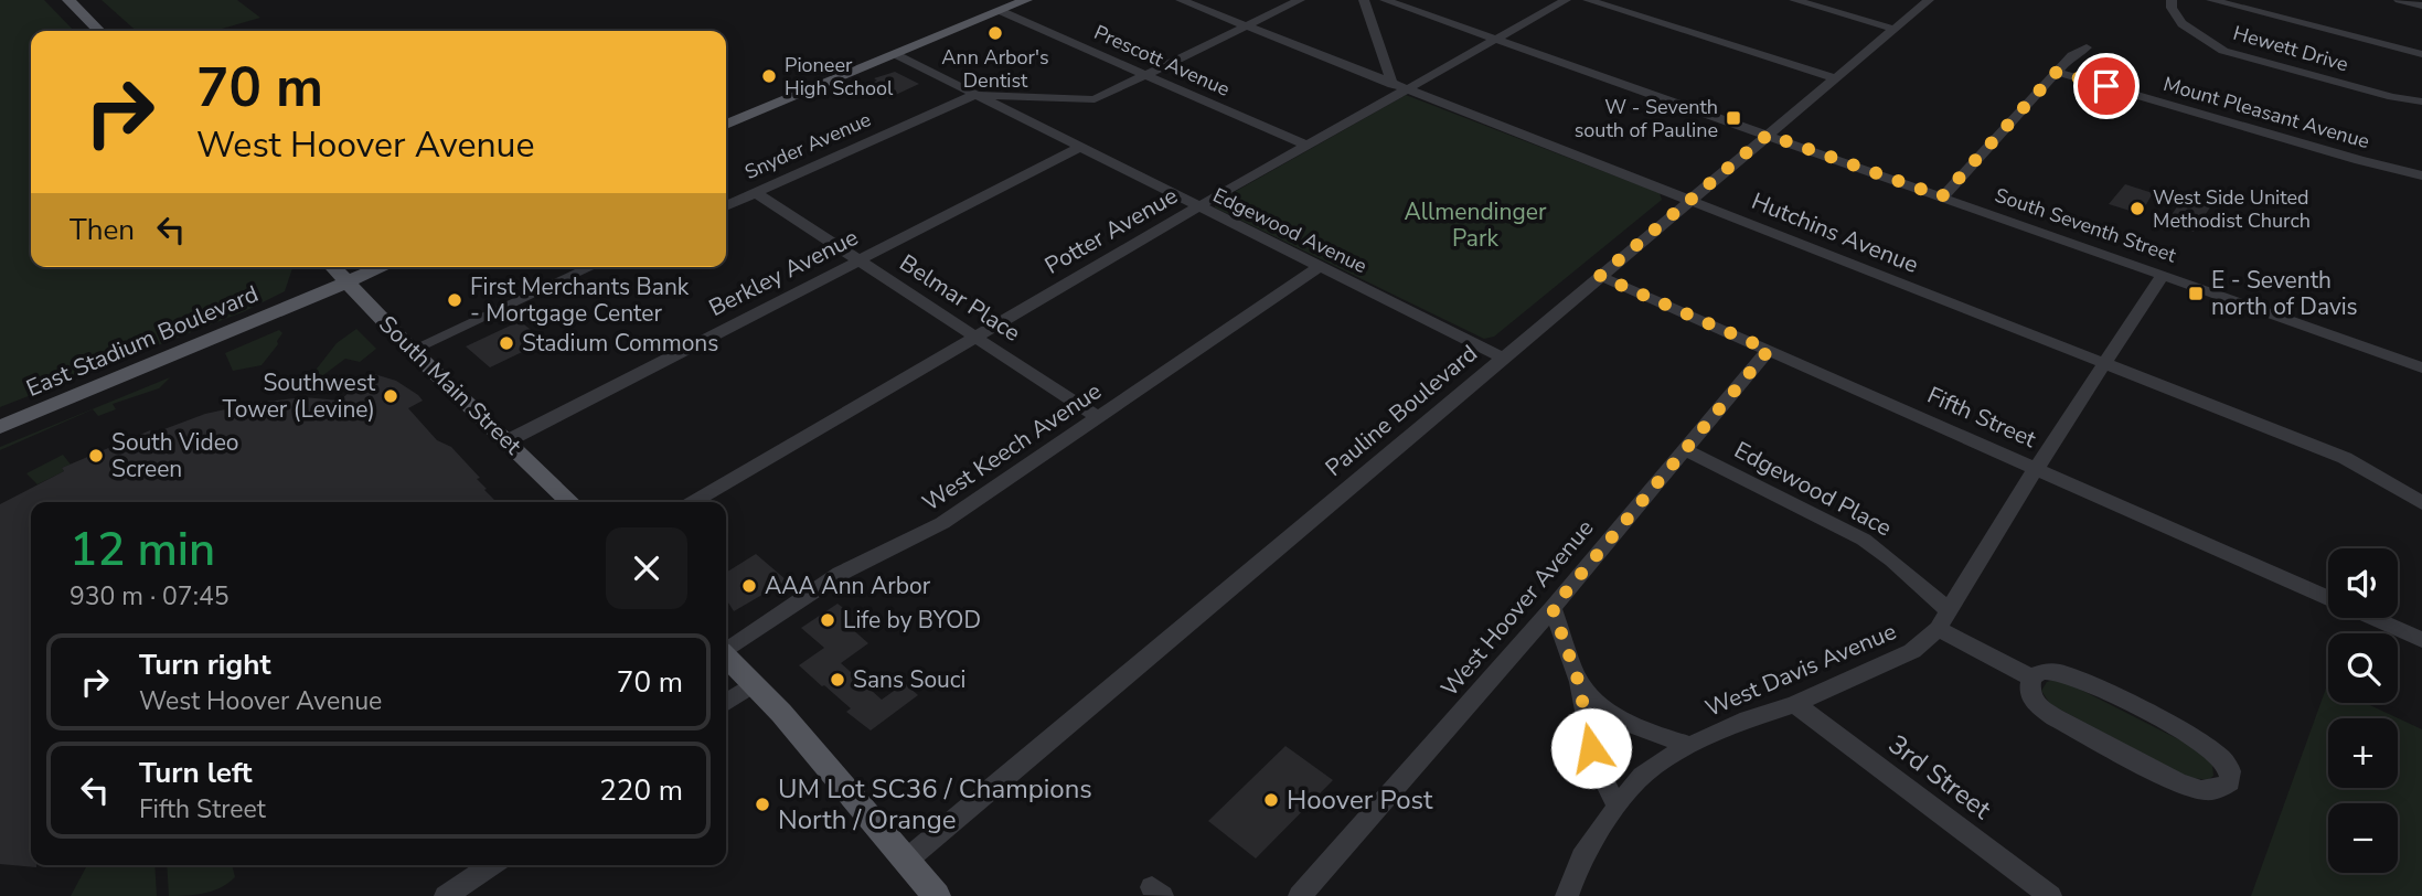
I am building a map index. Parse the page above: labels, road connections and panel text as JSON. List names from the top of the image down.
{
  "streets": {
    "main road": ["East Stadium Boulevard", "South Main Street"],
    "street": [
      "Hewett Drive",
      "Prescott Avenue",
      "Mount Pleasant Avenue",
      "Snyder Avenue",
      "South Seventh Street",
      "Potter Avenue",
      "Edgewood Avenue",
      "Hutchins Avenue",
      "Berkley Avenue",
      "Belmar Place",
      "Pauline Boulevard",
      "Fifth Street",
      "West Keech Avenue",
      "Edgewood Place",
      "West Hoover Avenue",
      "West Davis Avenue",
      "3rd Street"
    ]
  },
  "crossings": [
    ["Prescott Avenue", "Snyder Avenue"],
    ["Prescott Avenue", "Potter Avenue"],
    ["Snyder Avenue", "Edgewood Avenue"],
    ["Snyder Avenue", "Hutchins Avenue"],
    ["Snyder Avenue", "Belmar Place"],
    ["South Seventh Street", "Potter Avenue"],
    ["South Seventh Street", "Pauline Boulevard"],
    ["South Seventh Street", "West Davis Avenue"],
    ["Potter Avenue", "Edgewood Avenue"],
    ["Potter Avenue", "Hutchins Avenue"],
    ["Potter Avenue", "Belmar Place"],
    ["Edgewood Avenue", "Berkley Avenue"],
    ["Edgewood Avenue", "Pauline Boulevard"],
    ["Edgewood Avenue", "West Keech Avenue"],
    ["Hutchins Avenue", "Pauline Boulevard"],
    ["Hutchins Avenue", "West Davis Avenue"],
    ["Berkley Avenue", "Belmar Place"],
    ["Berkley Avenue", "South Main Street"],
    ["Belmar Place", "West Keech Avenue"],
    ["East Stadium Boulevard", "South Main Street"],
    ["Pauline Boulevard", "Fifth Street"],
    ["Fifth Street", "West Hoover Avenue"],
    ["Fifth Street", "West Davis Avenue"],
    ["Edgewood Place", "West Hoover Avenue"],
    ["Edgewood Place", "West Davis Avenue"],
    ["West Davis Avenue", "3rd Street"]
  ],
  "parks": ["Allmendinger Park"],
  "places": {
    "other": [
      "Ann Arbor's Dentist",
      "Pioneer High School",
      "West Side United Methodist Church",
      "First Merchants Bank - Mortgage Center",
      "Stadium Commons",
      "Southwest Tower (Levine)",
      "South Video Screen",
      "AAA Ann Arbor",
      "Life by BYOD",
      "Sans Souci",
      "Hoover Post",
      "UM Lot SC36 / Champions North / Orange"
    ],
    "transit": ["W - Seventh south of Pauline", "E - Seventh north of Davis"]
  },
  "page": {
    "turn": ["70 m", "West Hoover Avenue"],
    "then": "Then",
    "heading": ["12 min", "930 m · 07:45"],
    "map_buttons": ["+", "−"],
    "list": [
      {
        "name": "Turn right",
        "note": "West Hoover Avenue",
        "value": "70 m"
      },
      {
        "name": "Turn left",
        "note": "Fifth Street",
        "value": "220 m"
      }
    ]
  }
}
